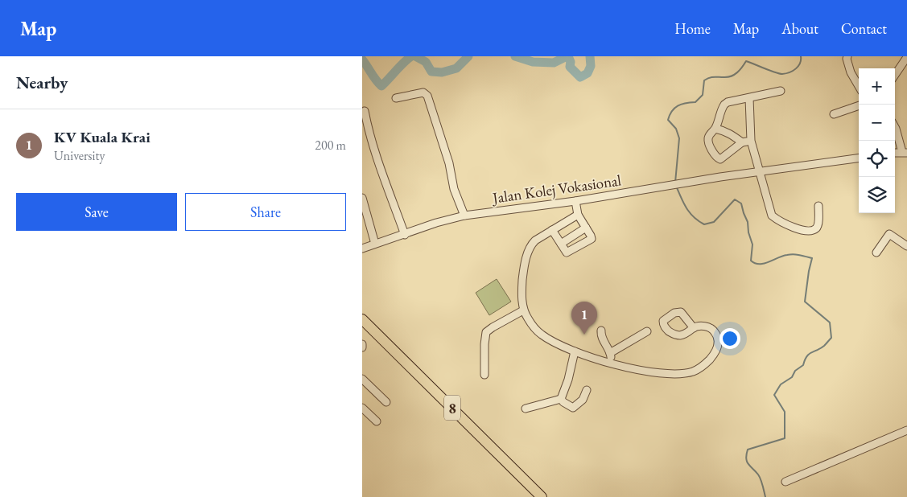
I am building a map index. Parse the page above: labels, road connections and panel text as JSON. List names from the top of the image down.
{
  "streets": {
    "highway": ["8"],
    "street": ["Jalan Kolej Vokasional"]
  },
  "page": {
    "header": "Map",
    "nav": [
      "Home",
      "Map",
      "About",
      "Contact"
    ],
    "heading": "Nearby",
    "map_buttons": ["+", "−"],
    "list": [
      {
        "mark": "1",
        "name": "KV Kuala Krai",
        "note": "University",
        "value": "200 m"
      }
    ],
    "buttons": ["Save", "Share"],
    "pins": "1"
  }
}
